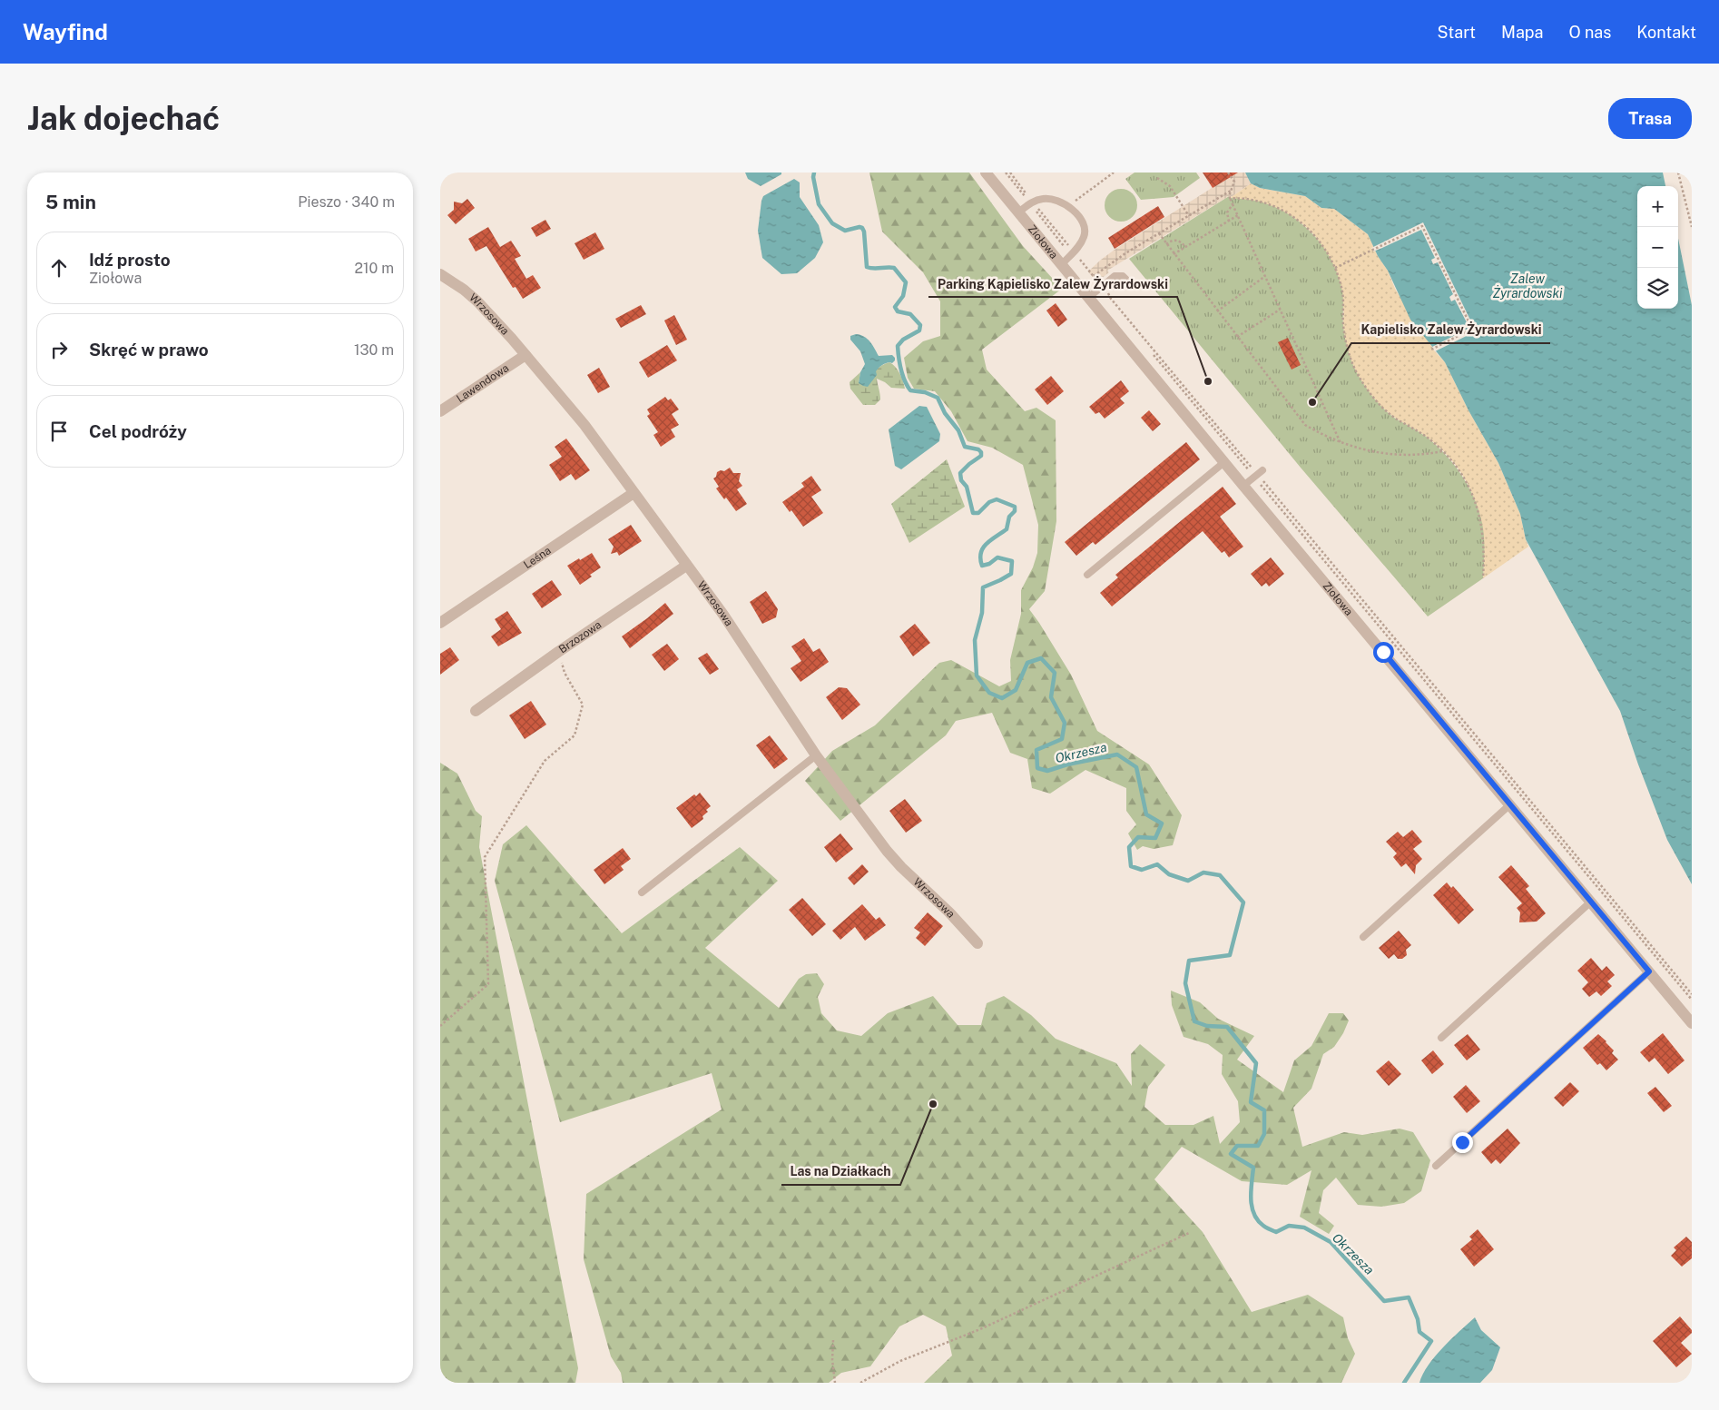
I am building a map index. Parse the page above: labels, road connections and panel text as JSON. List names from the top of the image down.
{
  "streets": {
    "street": [
      "Ziołowa",
      "Wrzosowa",
      "Lawendowa",
      "Leśna",
      "Brzozowa"
    ]
  },
  "crossings": [
    ["Wrzosowa", "Lawendowa"],
    ["Wrzosowa", "Leśna"],
    ["Wrzosowa", "Brzozowa"]
  ],
  "water": ["Zalew Żyrardowski", "Okrzesza"],
  "places": ["Parking Kąpielisko Zalew Żyrardowski", "Kapielisko Zalew Żyrardowski", "Las na Działkach"],
  "page": {
    "header": "Wayfind",
    "nav": [
      "Start",
      "Mapa",
      "O nas",
      "Kontakt"
    ],
    "buttons": "Trasa",
    "title": "Jak dojechać",
    "heading": ["5 min", "Pieszo · 340 m"],
    "map_buttons": ["+", "−"],
    "list": [
      ["Idź prosto", "Ziołowa", "210 m"],
      ["Skręć w prawo", "130 m"],
      "Cel podróży"
    ]
  }
}
